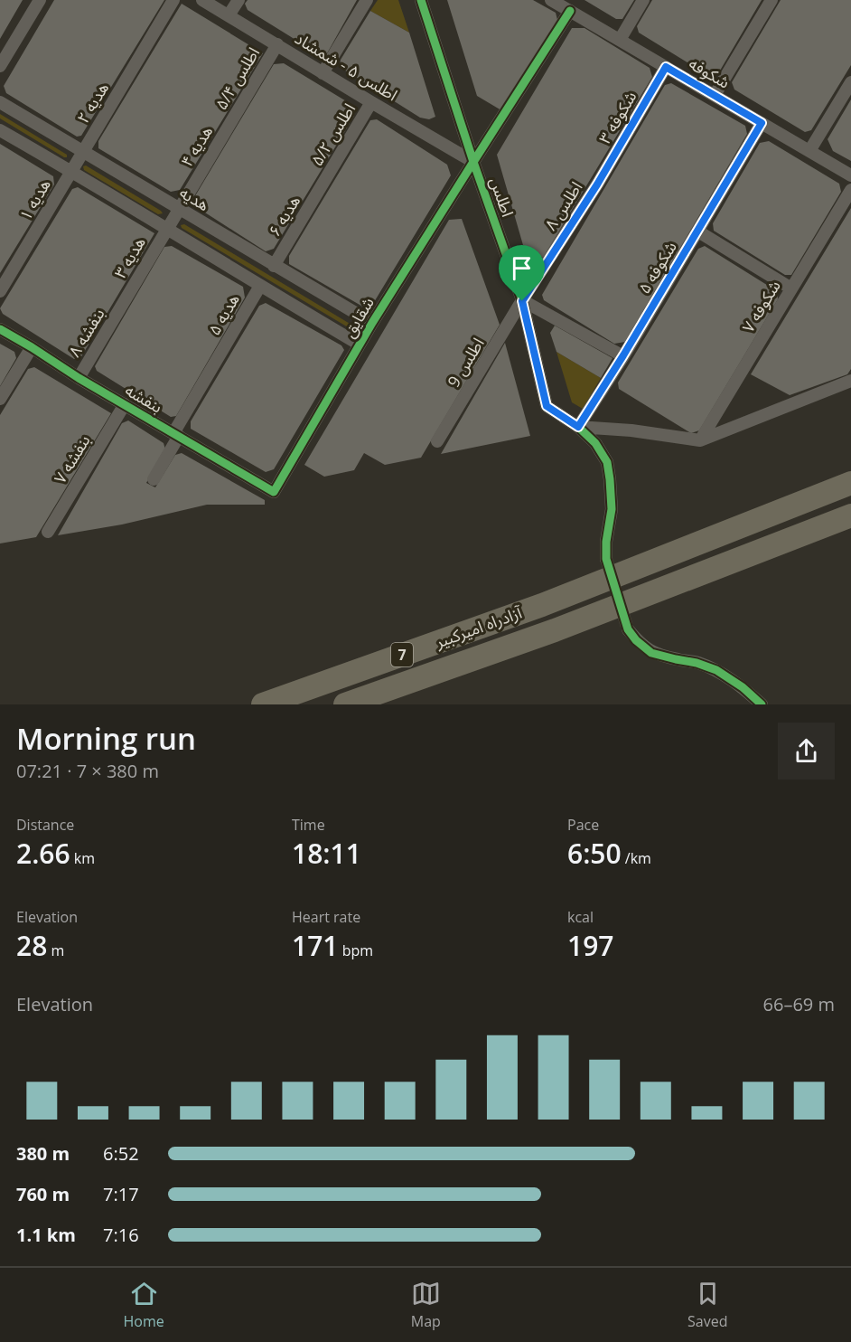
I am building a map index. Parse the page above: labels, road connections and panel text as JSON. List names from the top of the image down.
{
  "streets": {
    "highway": ["آزادراه امیرکبیر", "7"],
    "street": [
      "اطلس ۵ - شمشاد",
      "شکوفه",
      "اطلس ۵/۴",
      "هدیه ۲",
      "شکوفه ۳",
      "اطلس ۵/۲",
      "هدیه ۴",
      "اطلس",
      "هدیه",
      "هدیه ۱",
      "اطلس ۸",
      "هدیه ۶",
      "هدیه ۳",
      "شکوفه ۵",
      "شکوفه ۷",
      "هدیه ۵",
      "شقایق",
      "بنفشه ۸",
      "اطلس 9",
      "بنفشه",
      "بنفشه ۷"
    ]
  },
  "crossings": [
    ["اطلس ۵ - شمشاد", "اطلس ۵/۴"],
    ["اطلس ۵ - شمشاد", "اطلس ۵/۲"],
    ["اطلس ۵ - شمشاد", "اطلس"],
    ["اطلس ۵ - شمشاد", "شقایق"],
    ["شکوفه", "شکوفه ۳"],
    ["شکوفه", "شکوفه ۵"],
    ["شکوفه", "شقایق"],
    ["اطلس ۵/۴", "هدیه ۴"],
    ["هدیه ۲", "هدیه"],
    ["هدیه ۲", "هدیه ۱"],
    ["شکوفه ۳", "اطلس ۸"],
    ["اطلس ۵/۲", "هدیه ۶"],
    ["هدیه ۴", "هدیه"],
    ["هدیه ۴", "هدیه ۳"],
    ["اطلس", "اطلس ۸"],
    ["اطلس", "شکوفه ۵"],
    ["اطلس", "شقایق"],
    ["اطلس", "اطلس 9"],
    ["هدیه", "هدیه ۶"],
    ["هدیه", "شقایق"],
    ["اطلس ۸", "اطلس 9"],
    ["هدیه ۳", "بنفشه ۸"],
    ["هدیه ۵", "بنفشه"],
    ["شقایق", "بنفشه"],
    ["بنفشه ۸", "بنفشه"],
    ["بنفشه", "بنفشه ۷"]
  ],
  "page": {
    "heading": ["Morning run", "07:21 · 7 × 380 m"],
    "stats": [
      ["Distance", "2.66 km"],
      ["Time", "18:11"],
      ["Pace", "6:50 /km"],
      ["Elevation", "28 m"],
      ["Heart rate", "171 bpm"],
      ["kcal", "197"]
    ],
    "chart": ["Elevation", "66–69 m"],
    "list": [
      {
        "name": "380 m",
        "note": "6:52"
      },
      {
        "name": "760 m",
        "note": "7:17"
      },
      {
        "name": "1.1 km",
        "note": "7:16"
      }
    ],
    "tabs": ["Home", "Map", "Saved"]
  }
}
